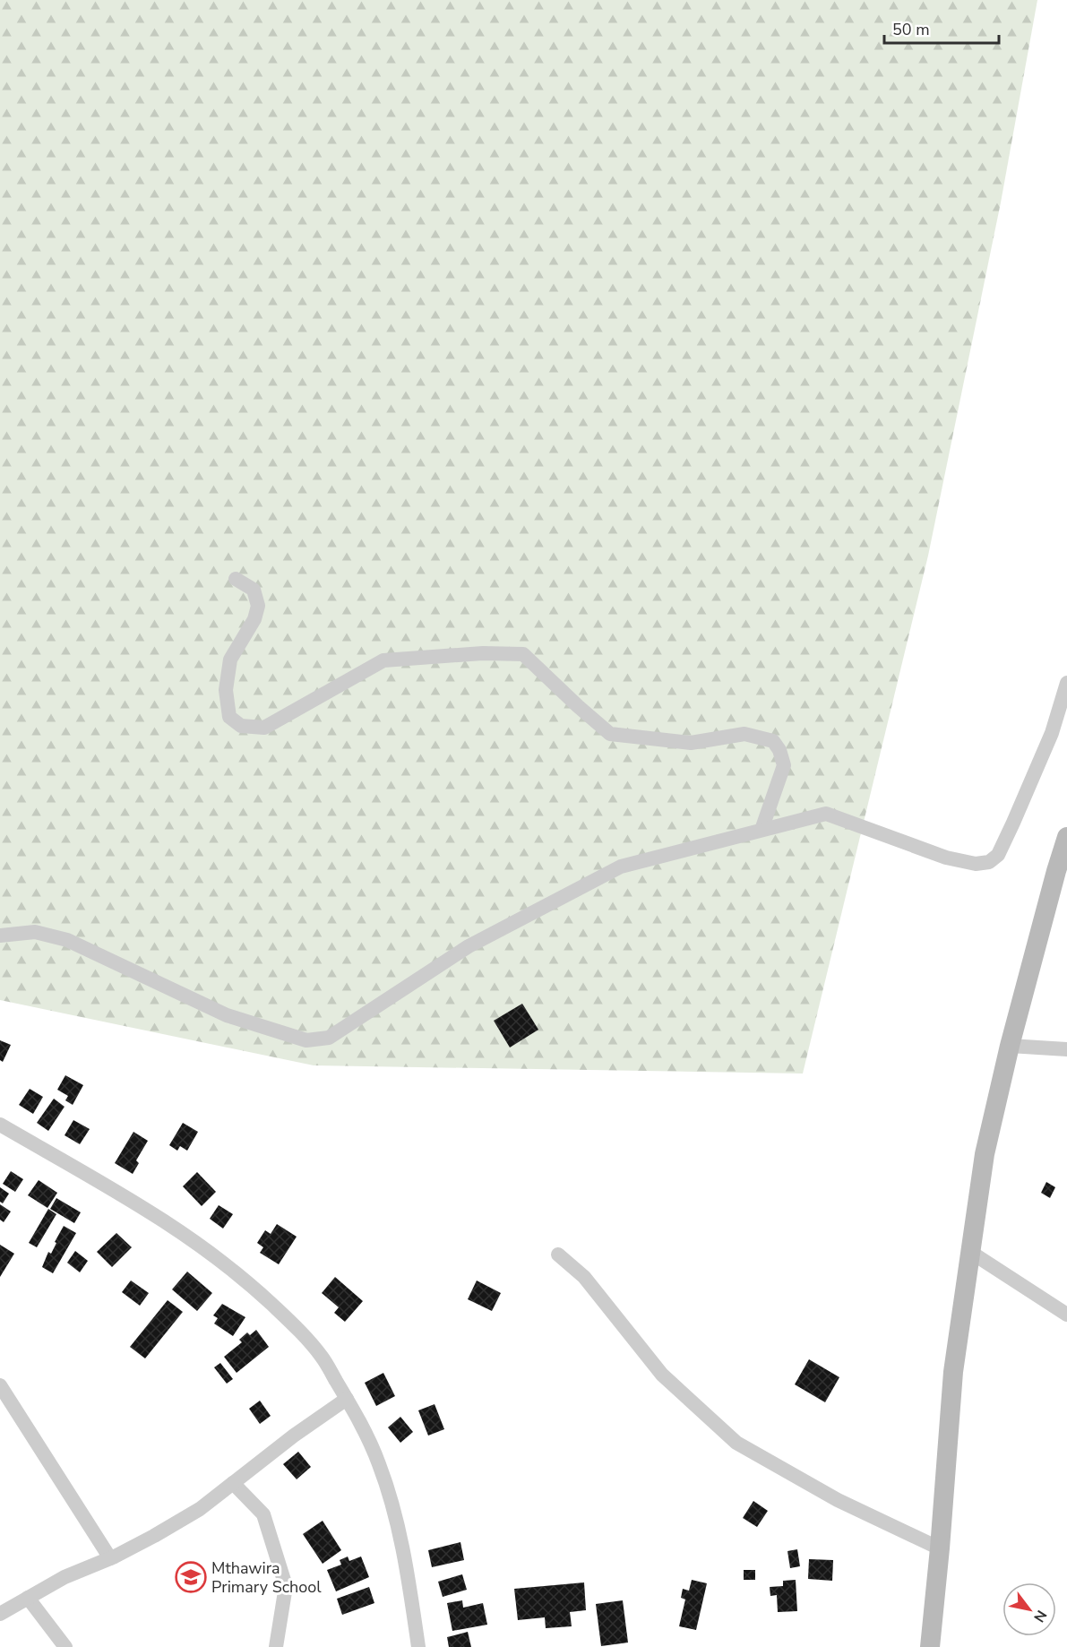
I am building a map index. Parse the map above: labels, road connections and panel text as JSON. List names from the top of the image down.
{
  "places": {
    "school or university": ["Mthawira Primary School"]
  },
  "scale_bar": "50 m",
  "north": "bottom right"
}
